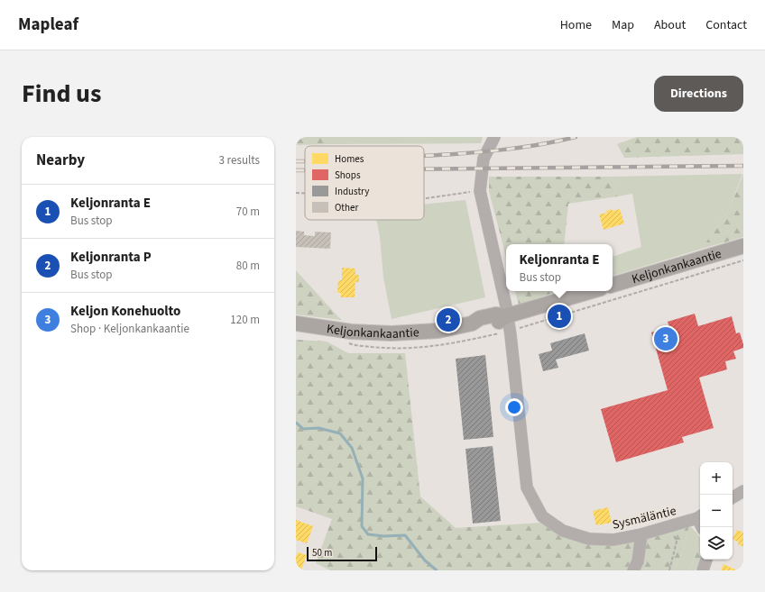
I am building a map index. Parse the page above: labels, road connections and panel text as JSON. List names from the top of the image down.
{
  "streets": {
    "main road": ["Keljonkankaantie"],
    "street": ["Sysmäläntie"]
  },
  "crossings": [
    ["Keljonkankaantie", "Sysmäläntie"]
  ],
  "legend": [
    "Homes",
    "Shops",
    "Industry",
    "Other"
  ],
  "scale_bar": "50 m",
  "page": {
    "header": "Mapleaf",
    "nav": [
      "Home",
      "Map",
      "About",
      "Contact"
    ],
    "title": "Find us",
    "buttons": "Directions",
    "heading": ["Nearby", "3 results"],
    "list": [
      {
        "mark": "1",
        "name": "Keljonranta E",
        "note": "Bus stop",
        "value": "70 m"
      },
      {
        "mark": "2",
        "name": "Keljonranta P",
        "note": "Bus stop",
        "value": "80 m"
      },
      {
        "mark": "3",
        "name": "Keljon Konehuolto",
        "note": "Shop · Keljonkankaantie",
        "value": "120 m"
      }
    ],
    "popup": ["Keljonranta E", "Bus stop"],
    "pins": ["1", "2", "3"],
    "map_buttons": ["+", "−"],
    "scale": "50 m"
  }
}
